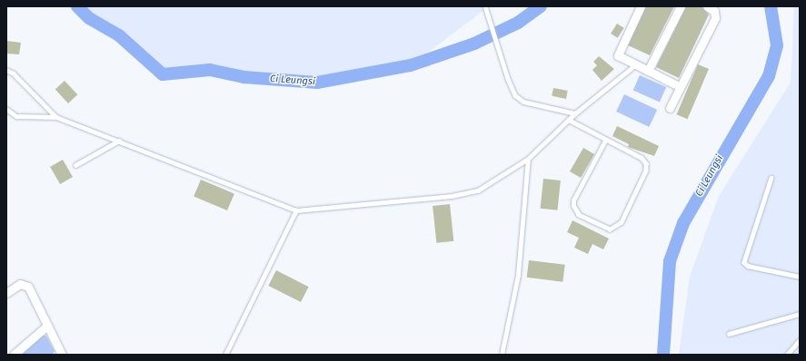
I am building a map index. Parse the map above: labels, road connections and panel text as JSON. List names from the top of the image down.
{
  "water": ["Ci Leungsi"]
}
